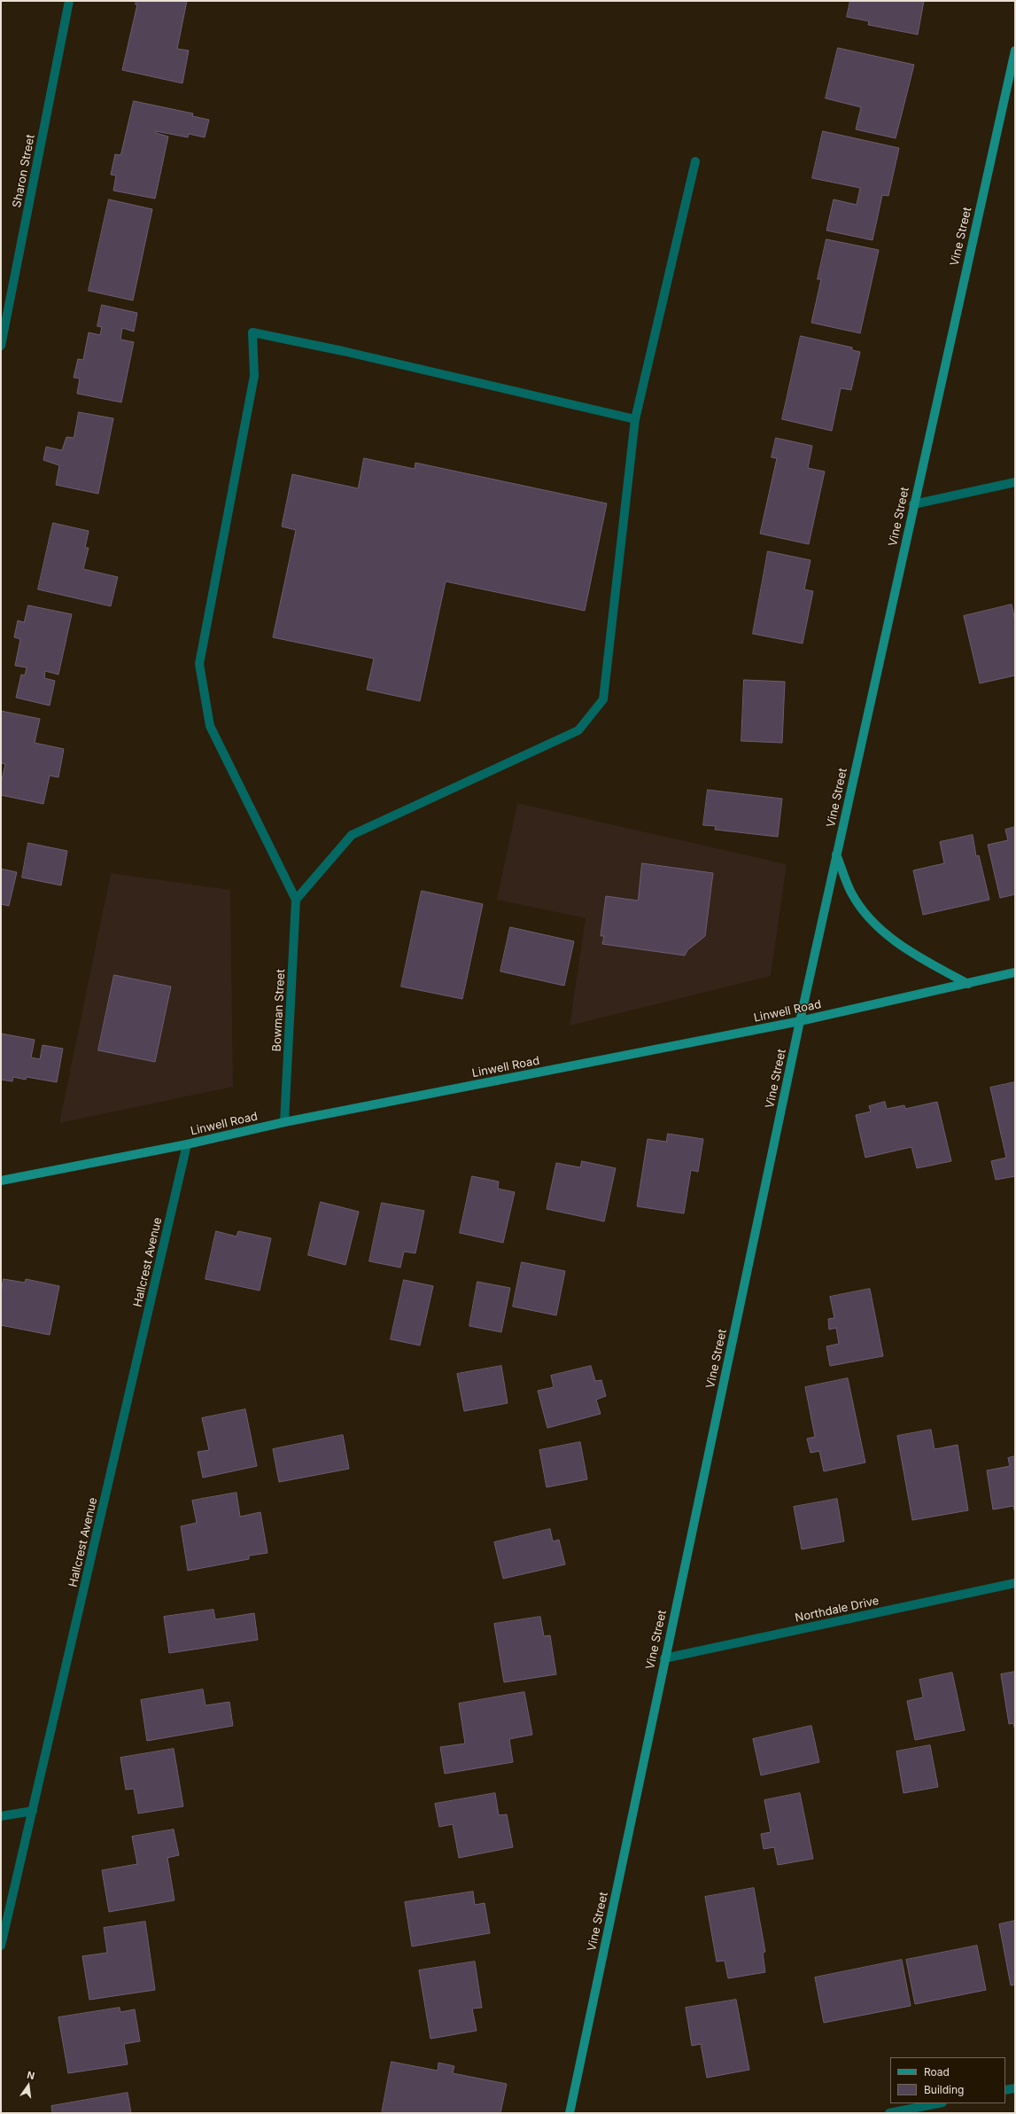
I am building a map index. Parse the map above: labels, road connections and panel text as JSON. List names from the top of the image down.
{
  "streets": {
    "street": [
      "Sharon Street",
      "Vine Street",
      "Bowman Street",
      "Linwell Road",
      "Hallcrest Avenue",
      "Northdale Drive"
    ]
  },
  "crossings": [
    ["Vine Street", "Linwell Road"],
    ["Vine Street", "Northdale Drive"],
    ["Bowman Street", "Linwell Road"],
    ["Linwell Road", "Hallcrest Avenue"]
  ],
  "legend": ["Road", "Building"],
  "north": "top"
}
